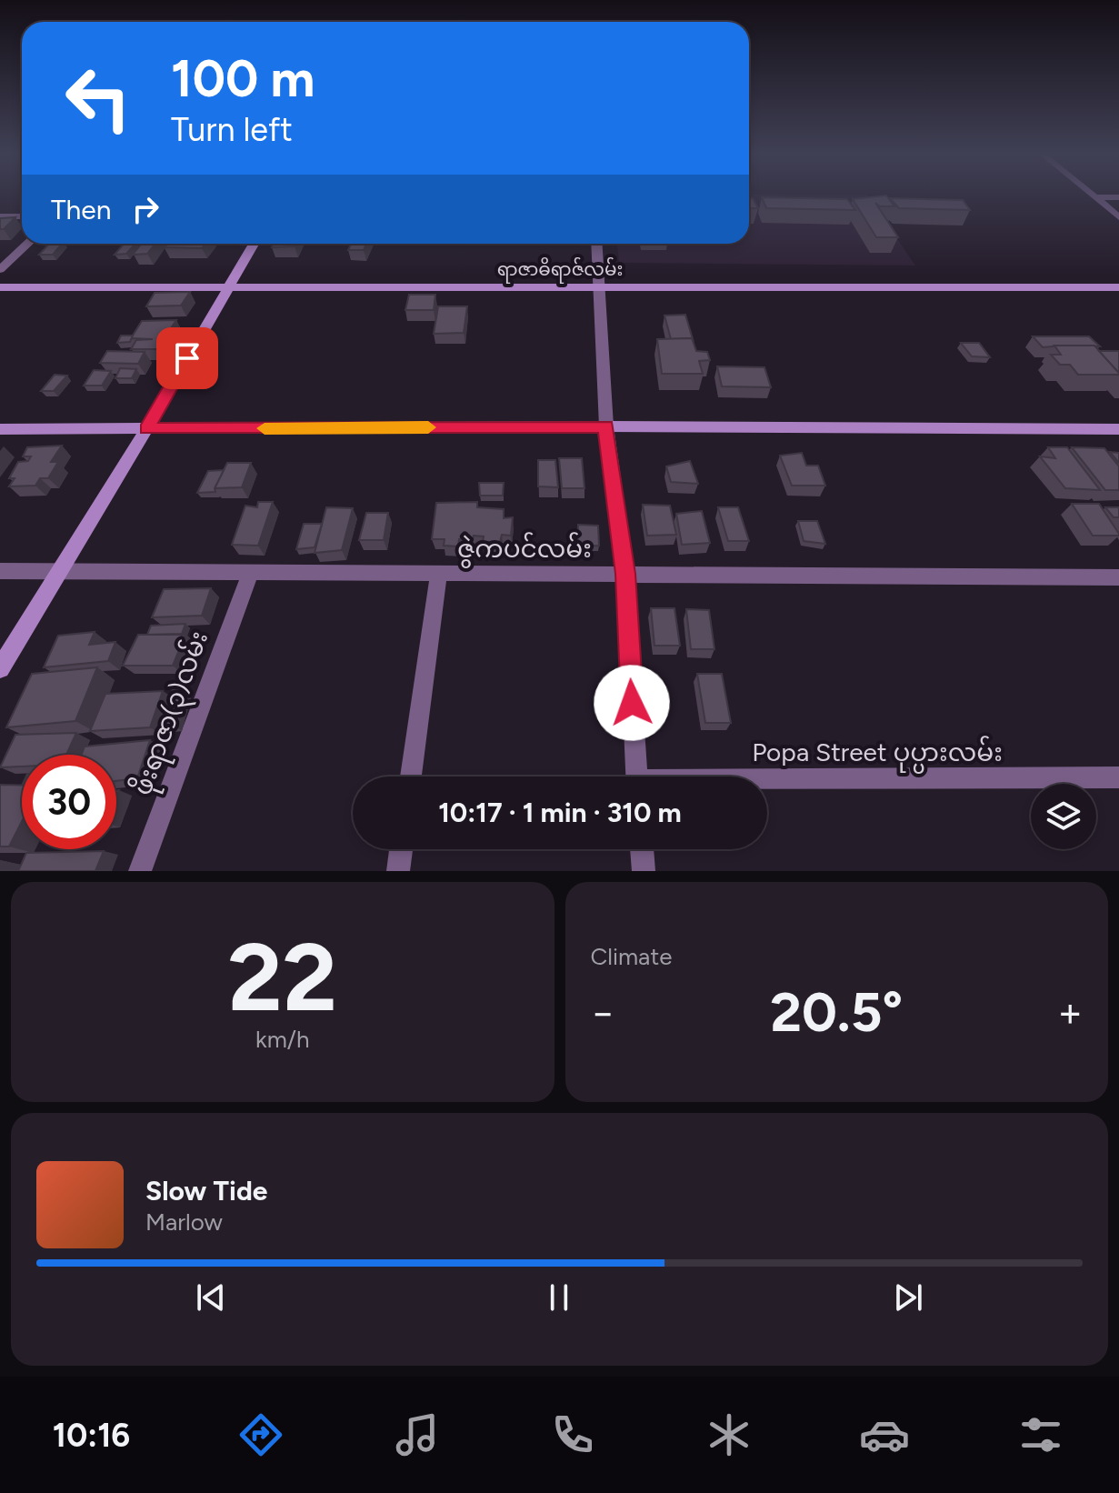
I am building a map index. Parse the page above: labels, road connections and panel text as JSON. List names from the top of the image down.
{
  "streets": {
    "street": [
      "ရာဇာဓိရာဇ်လမ်း",
      "ဇွဲကပင်လမ်း",
      "ဖိုးရာဇာ(၃)လမ်း",
      "Popa Street ပုပ္ပားလမ်း"
    ]
  },
  "crossings": [
    ["ဇွဲကပင်လမ်း", "ဖိုးရာဇာ(၃)လမ်း"]
  ],
  "page": {
    "turn": ["100 m", "Turn left"],
    "then": "Then",
    "limit": "30",
    "trip": "10:17 · 1 min · 310 m",
    "tile": [
      ["22", "km/h"],
      "Climate"
    ],
    "heat": ["−", "20.5°", "+"],
    "song": ["Slow Tide", "Marlow"],
    "tabs": "10:16"
  }
}
